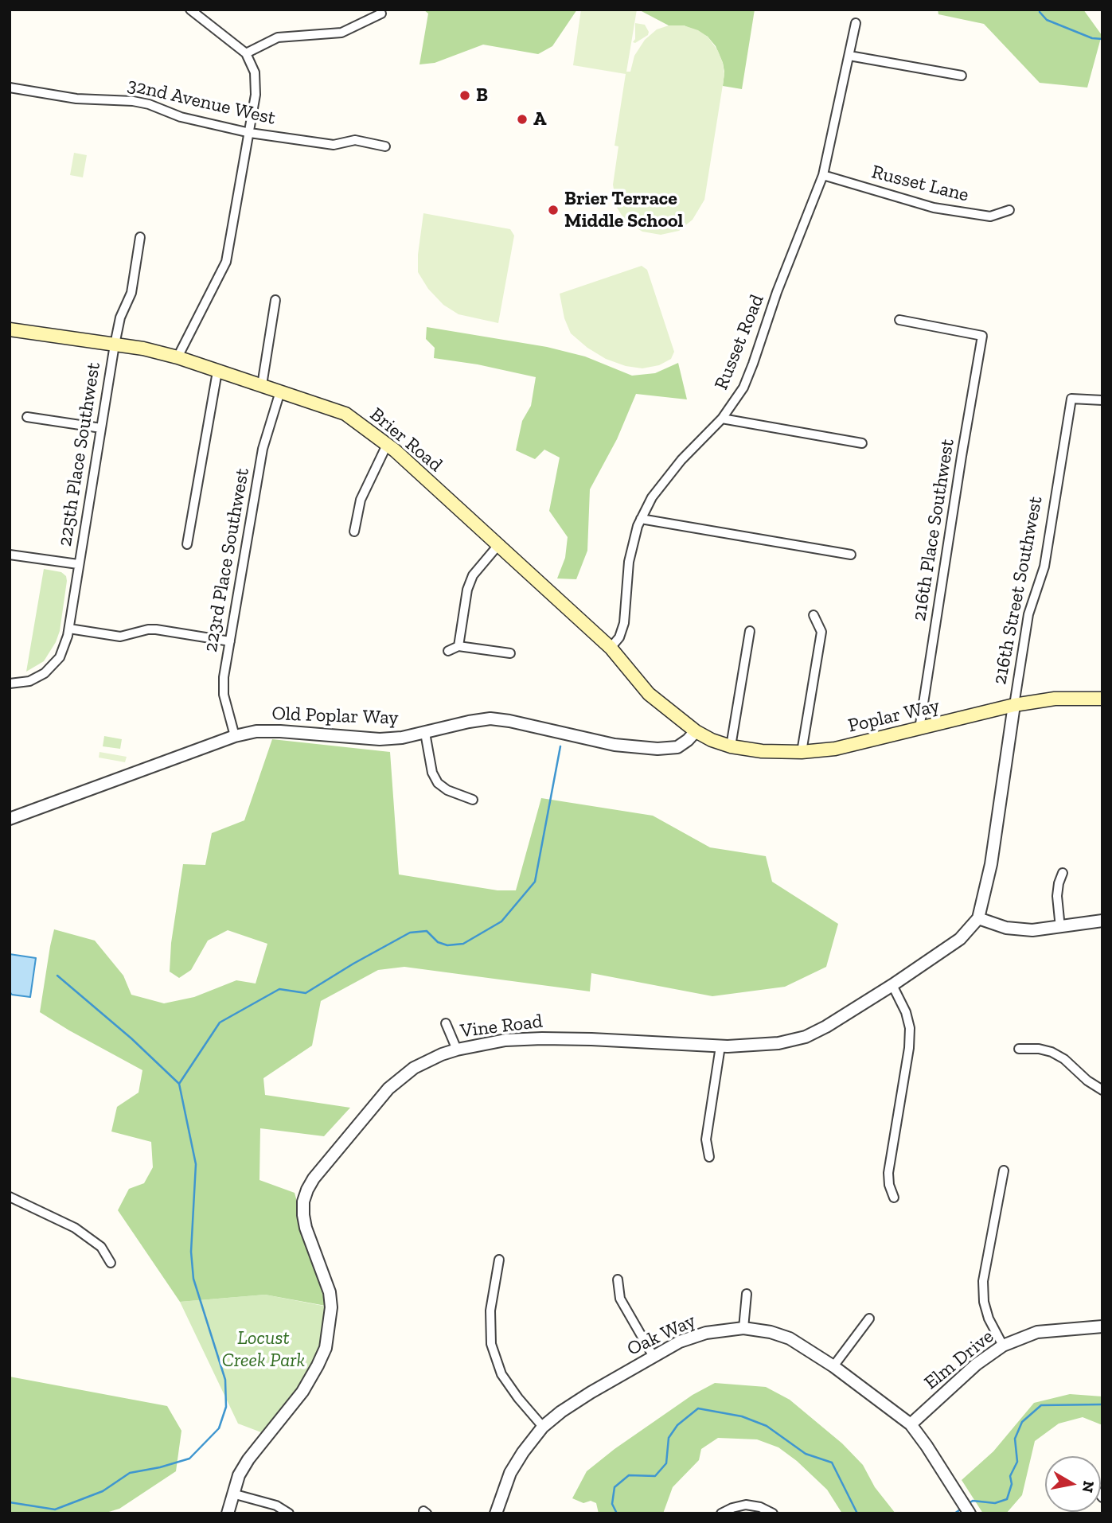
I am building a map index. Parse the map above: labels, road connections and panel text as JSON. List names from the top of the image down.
{
  "streets": {
    "main road": ["Brier Road", "Poplar Way"],
    "street": [
      "32nd Avenue West",
      "Russet Lane",
      "Russet Road",
      "225th Place Southwest",
      "216th Place Southwest",
      "223rd Place Southwest",
      "216th Street Southwest",
      "Old Poplar Way",
      "Vine Road",
      "Oak Way",
      "Elm Drive"
    ]
  },
  "crossings": [
    ["Russet Lane", "Russet Road"],
    ["Russet Road", "Brier Road"],
    ["Brier Road", "225th Place Southwest"],
    ["Brier Road", "223rd Place Southwest"],
    ["Brier Road", "Old Poplar Way"],
    ["Brier Road", "Poplar Way"],
    ["216th Place Southwest", "Poplar Way"],
    ["223rd Place Southwest", "Old Poplar Way"],
    ["216th Street Southwest", "Poplar Way"],
    ["216th Street Southwest", "Vine Road"],
    ["Old Poplar Way", "Poplar Way"],
    ["Oak Way", "Elm Drive"]
  ],
  "parks": ["Locust Creek Park"],
  "places": ["B", "A", "Brier Terrace Middle School"],
  "north": "right"
}
